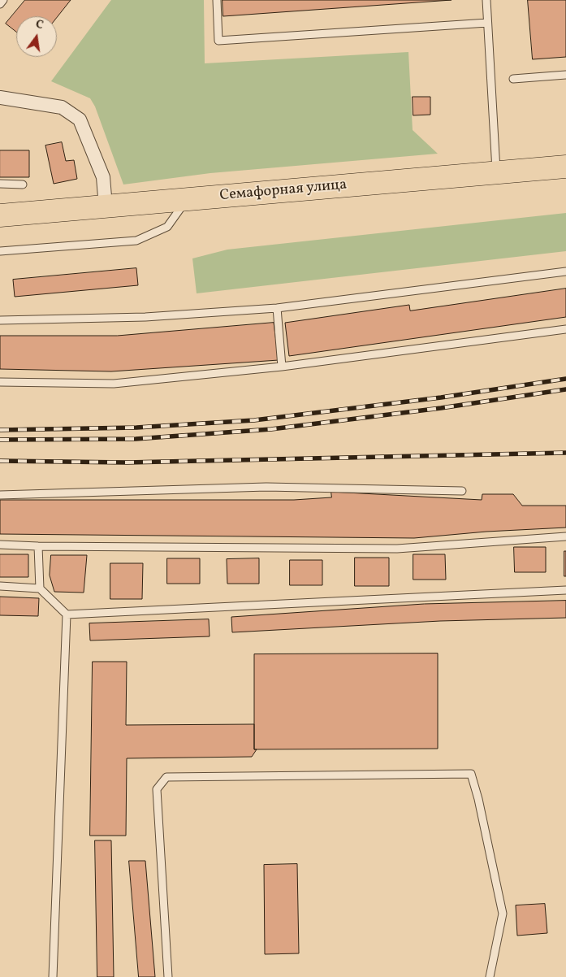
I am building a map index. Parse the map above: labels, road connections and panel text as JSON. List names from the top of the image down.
{
  "streets": {
    "highway": ["Семафорная улица"]
  },
  "north": "top"
}
